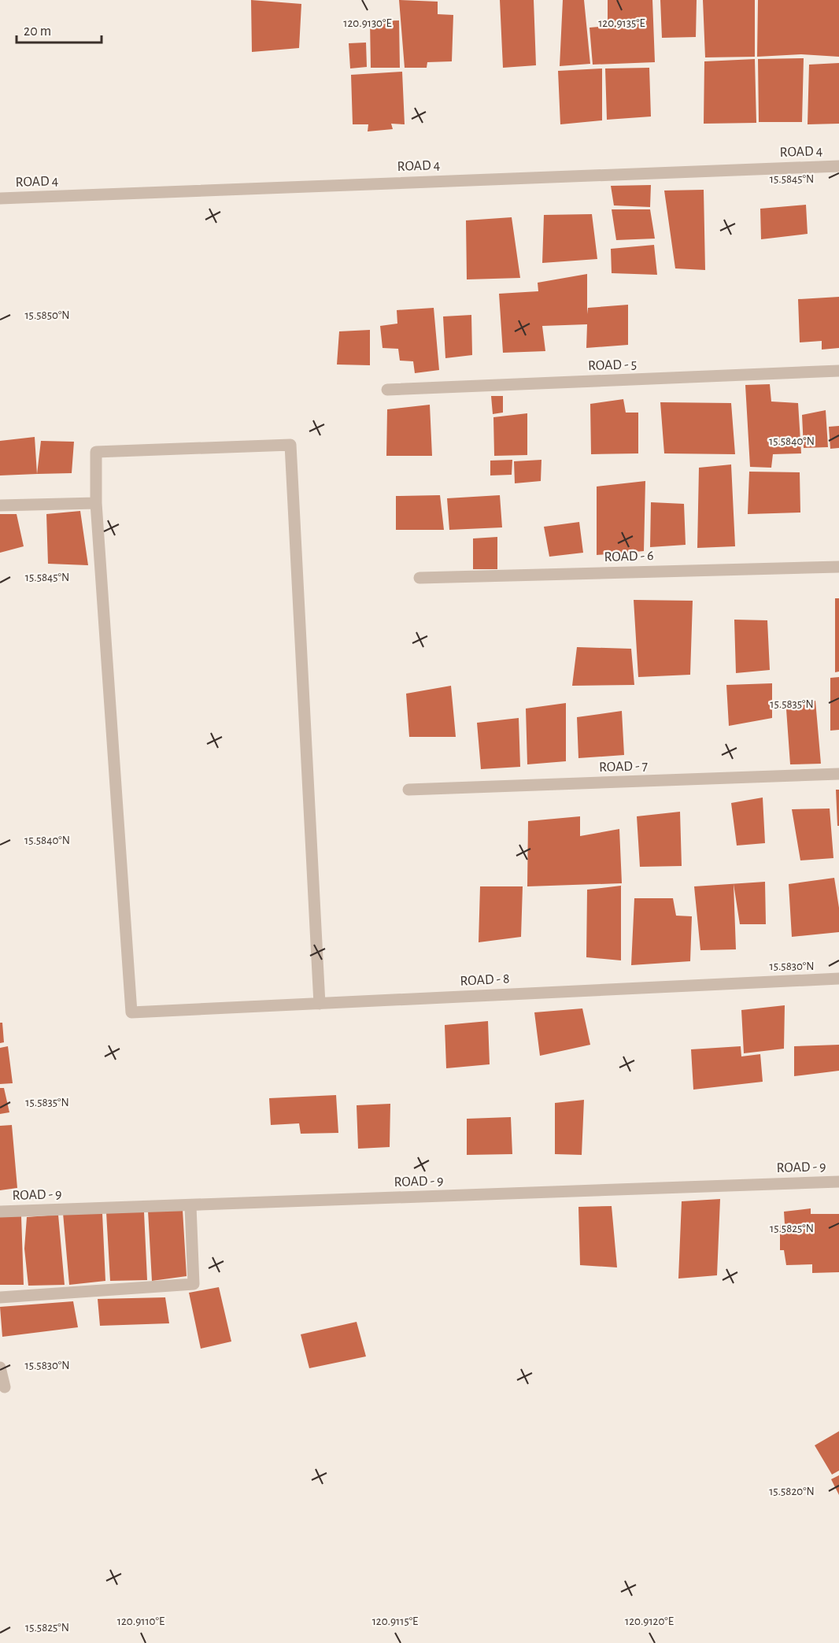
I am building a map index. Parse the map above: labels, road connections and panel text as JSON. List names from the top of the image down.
{
  "streets": {
    "street": [
      "ROAD 4",
      "ROAD - 5",
      "ROAD - 6",
      "ROAD - 7",
      "ROAD - 8",
      "ROAD - 9"
    ]
  },
  "scale_bar": "20 m",
  "coordinates": [
    "120.9130°E",
    "120.9135°E",
    "15.5845°N",
    "15.5850°N",
    "15.5840°N",
    "15.5835°N",
    "15.5830°N",
    "15.5825°N",
    "15.5820°N",
    "120.9110°E",
    "120.9115°E",
    "120.9120°E"
  ]
}
